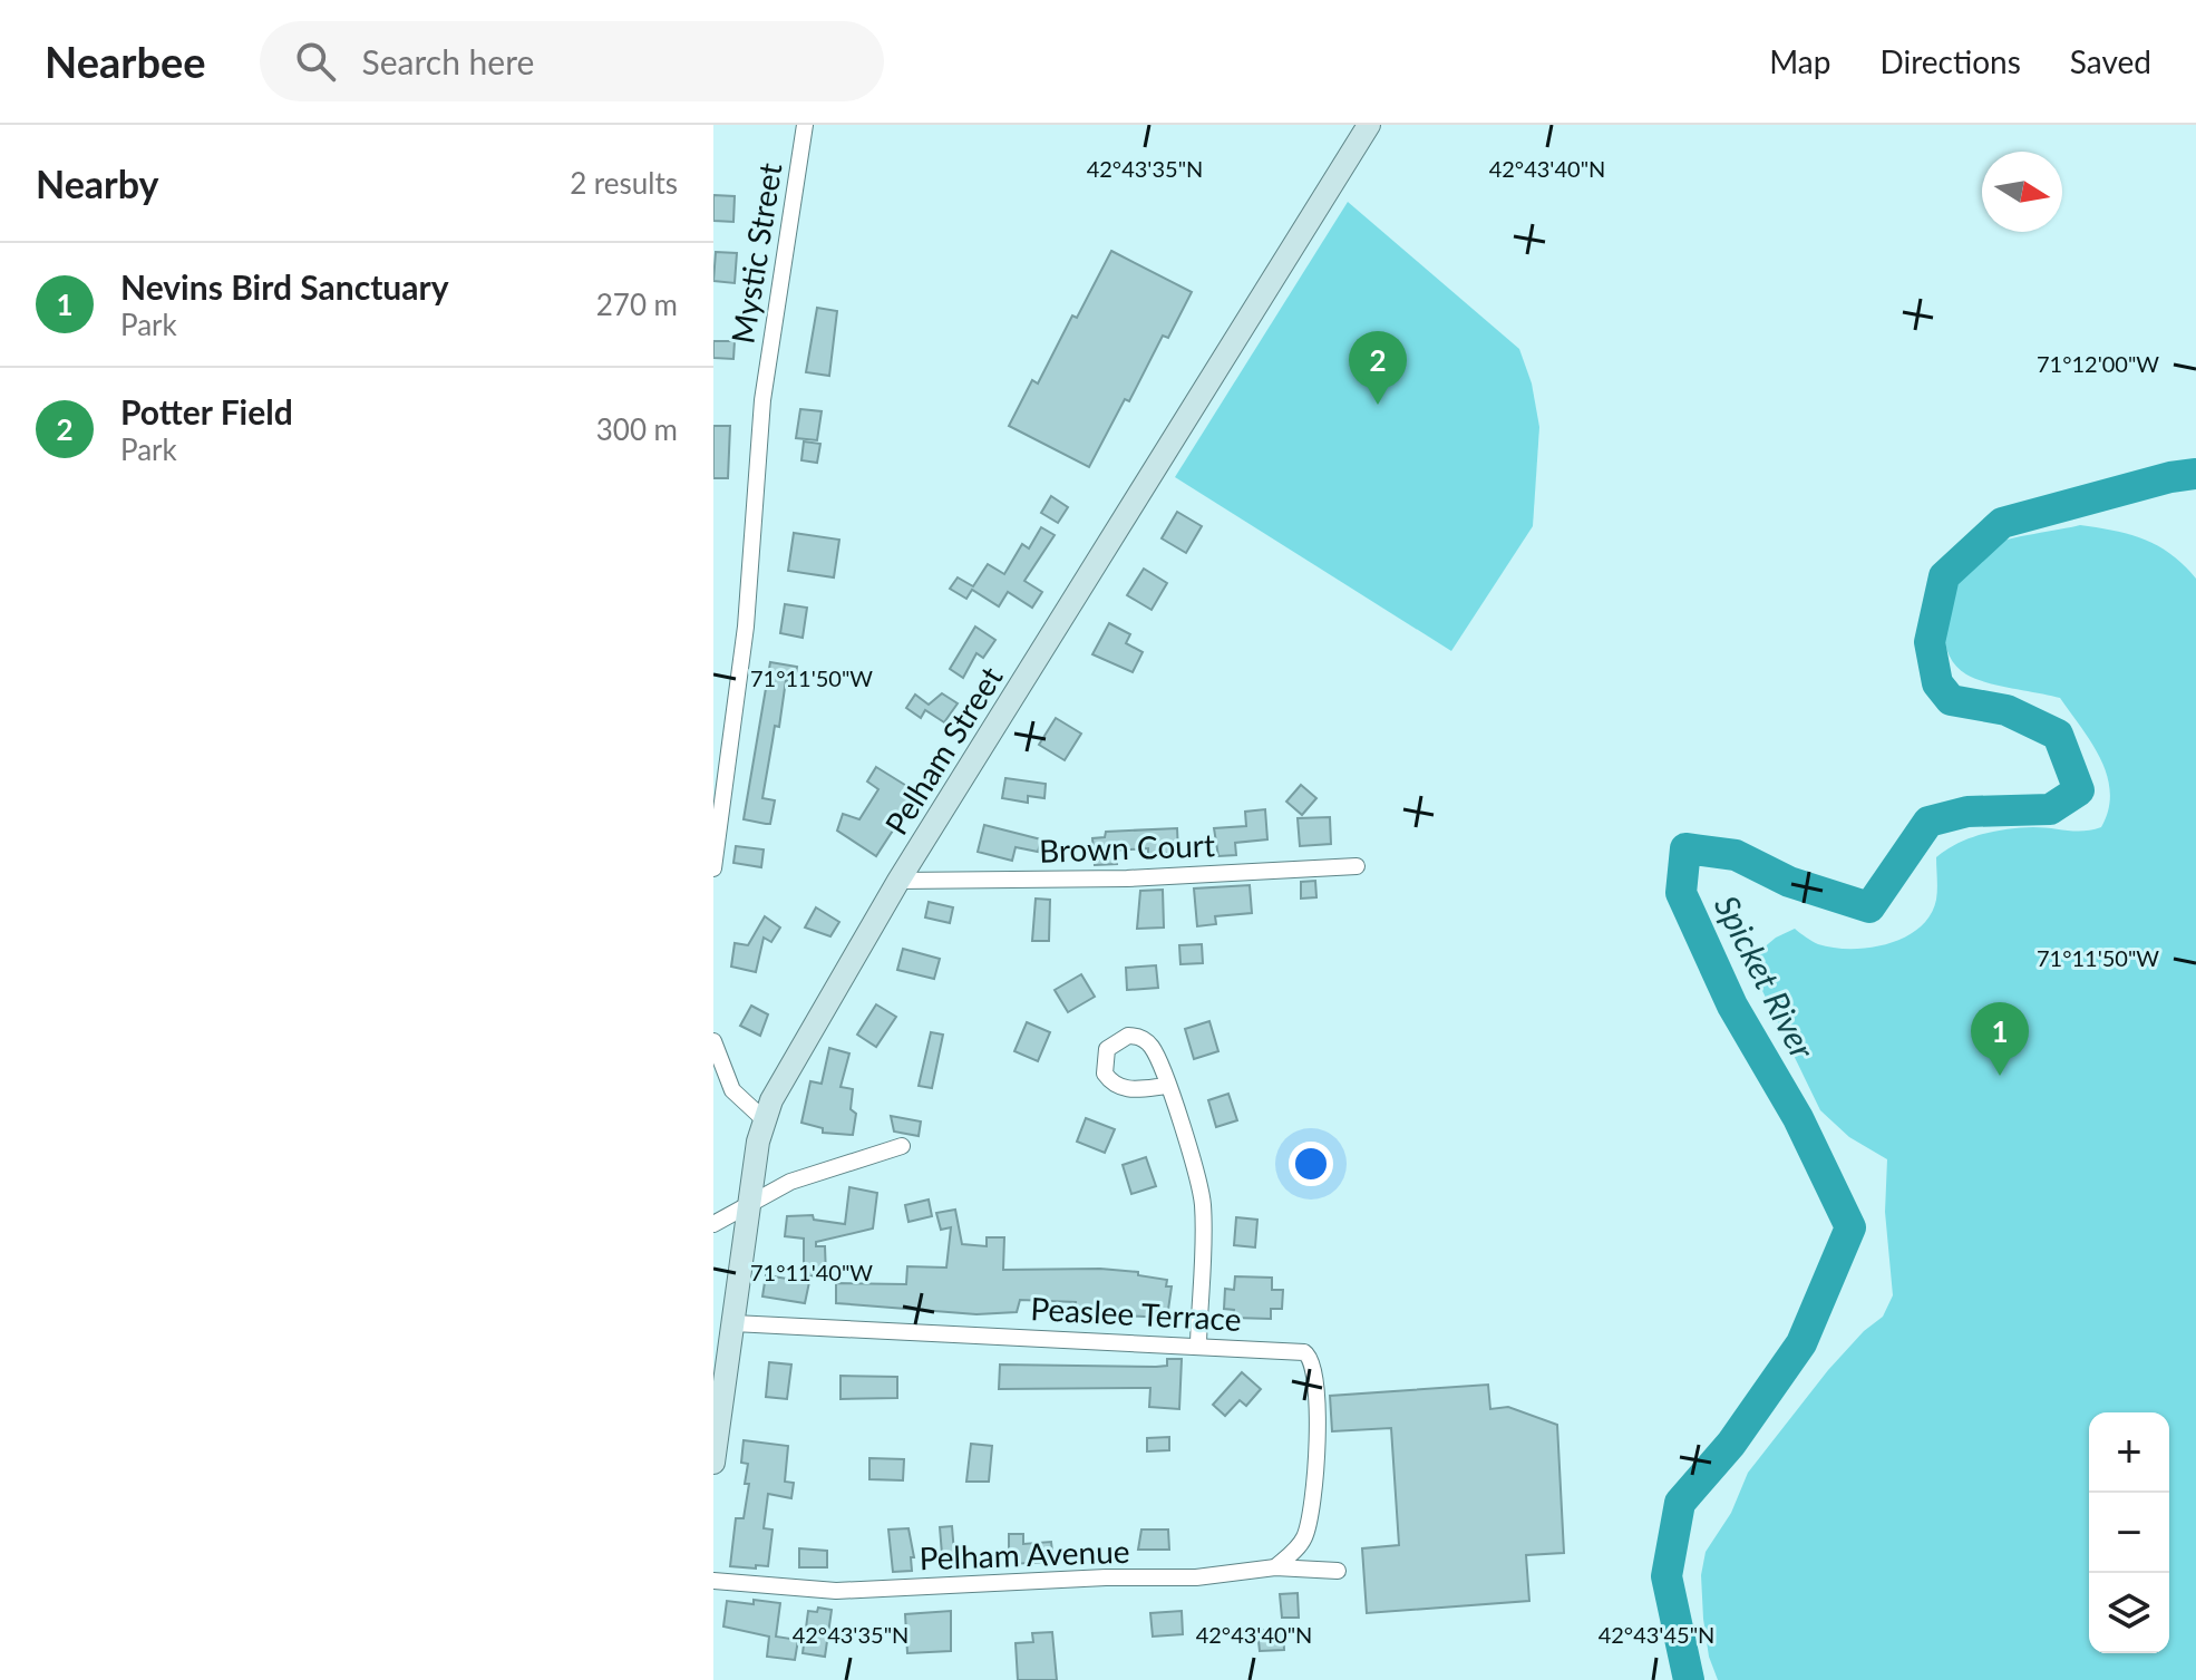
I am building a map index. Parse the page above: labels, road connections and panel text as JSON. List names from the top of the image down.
{
  "streets": {
    "main road": ["Pelham Street"],
    "street": [
      "Mystic Street",
      "Brown Court",
      "Peaslee Terrace",
      "Pelham Avenue"
    ]
  },
  "crossings": [
    ["Pelham Street", "Brown Court"],
    ["Pelham Street", "Peaslee Terrace"],
    ["Peaslee Terrace", "Pelham Avenue"]
  ],
  "water": ["Spicket River"],
  "north": "right",
  "page": {
    "header": "Nearbee",
    "search": "Search here",
    "nav": ["Map", "Directions", "Saved"],
    "heading": ["Nearby", "2 results"],
    "list": [
      {
        "mark": "1",
        "name": "Nevins Bird Sanctuary",
        "note": "Park",
        "value": "270 m"
      },
      {
        "mark": "2",
        "name": "Potter Field",
        "note": "Park",
        "value": "300 m"
      }
    ],
    "pins": ["2", "1"],
    "map_buttons": ["+", "−"]
  },
  "coordinates": [
    "42°43'35\"N",
    "42°43'40\"N",
    "71°12'00\"W",
    "71°11'50\"W",
    "71°11'40\"W",
    "42°43'45\"N"
  ]
}
